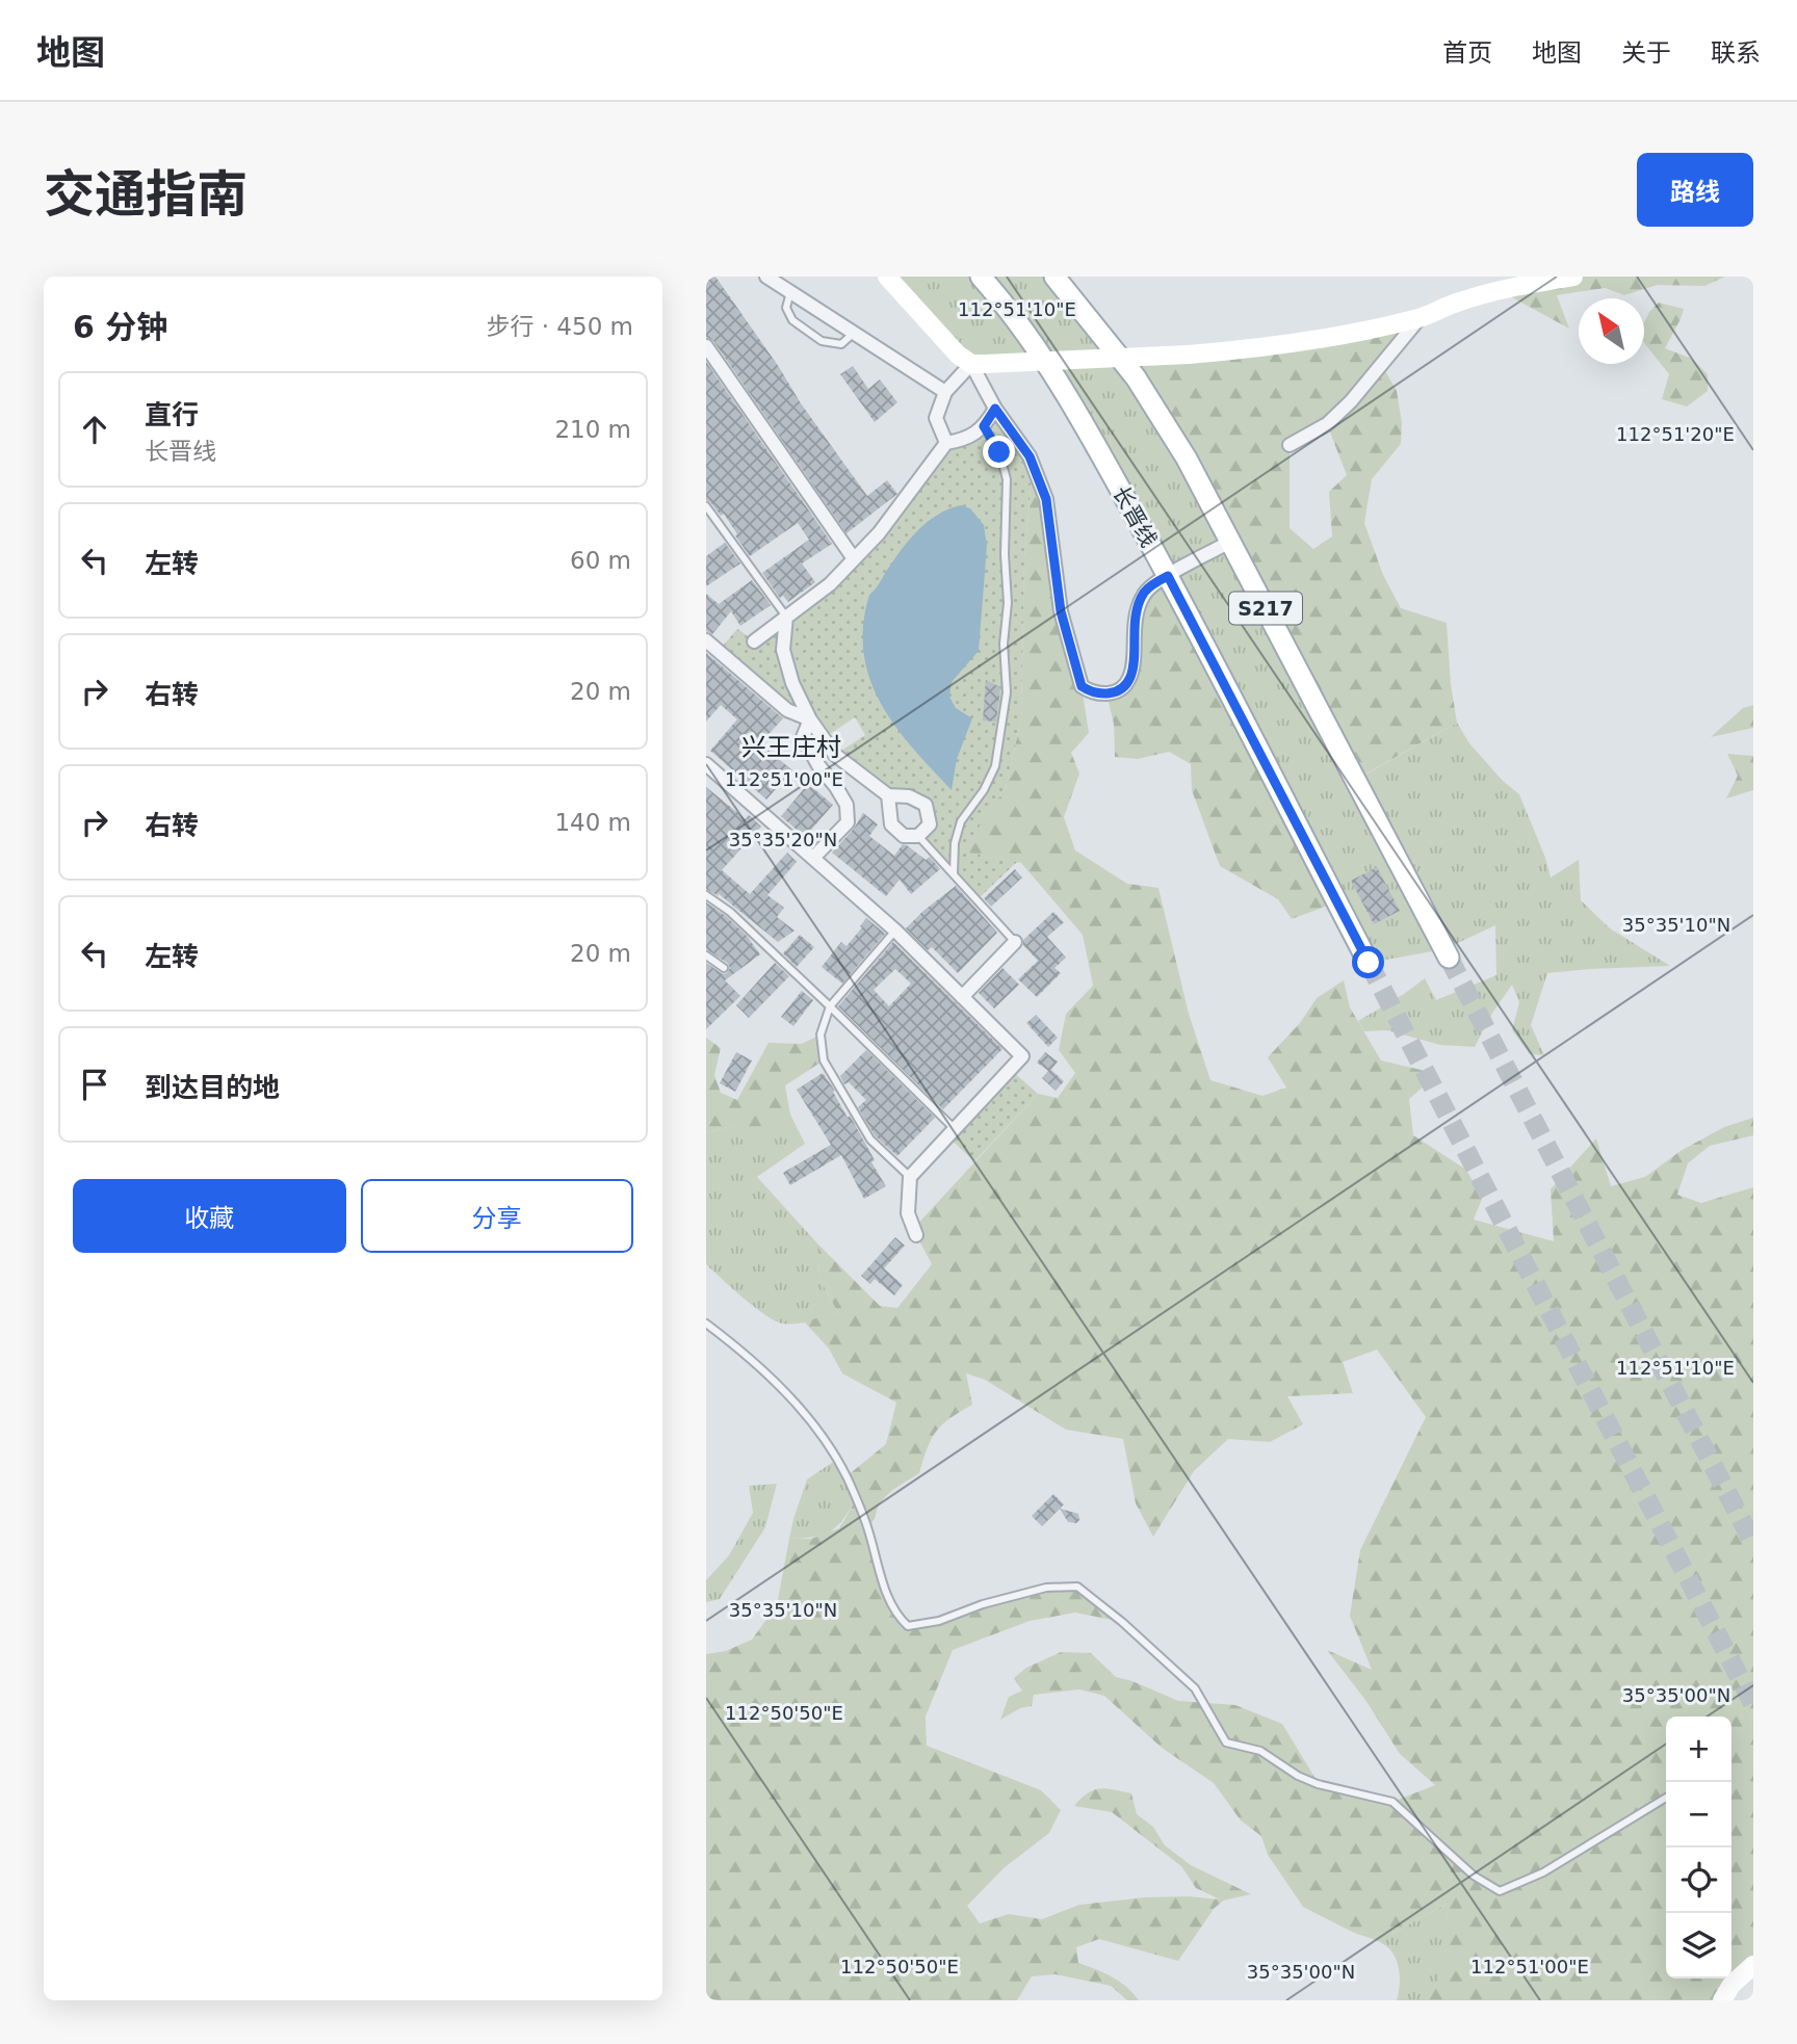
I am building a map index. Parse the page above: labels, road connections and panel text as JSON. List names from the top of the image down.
{
  "streets": {
    "main road": ["长晋线", "S217"]
  },
  "districts": ["兴王庄村"],
  "north": "top left",
  "page": {
    "header": "地图",
    "nav": [
      "首页",
      "地图",
      "关于",
      "联系"
    ],
    "title": "交通指南",
    "buttons": [
      "路线",
      ["收藏", "分享"]
    ],
    "heading": ["6 分钟", "步行 · 450 m"],
    "list": [
      ["直行", "长晋线", "210 m"],
      ["左转", "60 m"],
      ["右转", "20 m"],
      ["右转", "140 m"],
      ["左转", "20 m"],
      "到达目的地"
    ],
    "map_buttons": ["+", "−"]
  },
  "coordinates": [
    "112°51'10\"E",
    "112°51'20\"E",
    "112°51'00\"E",
    "35°35'20\"N",
    "35°35'10\"N",
    "35°35'00\"N",
    "112°50'50\"E"
  ]
}
